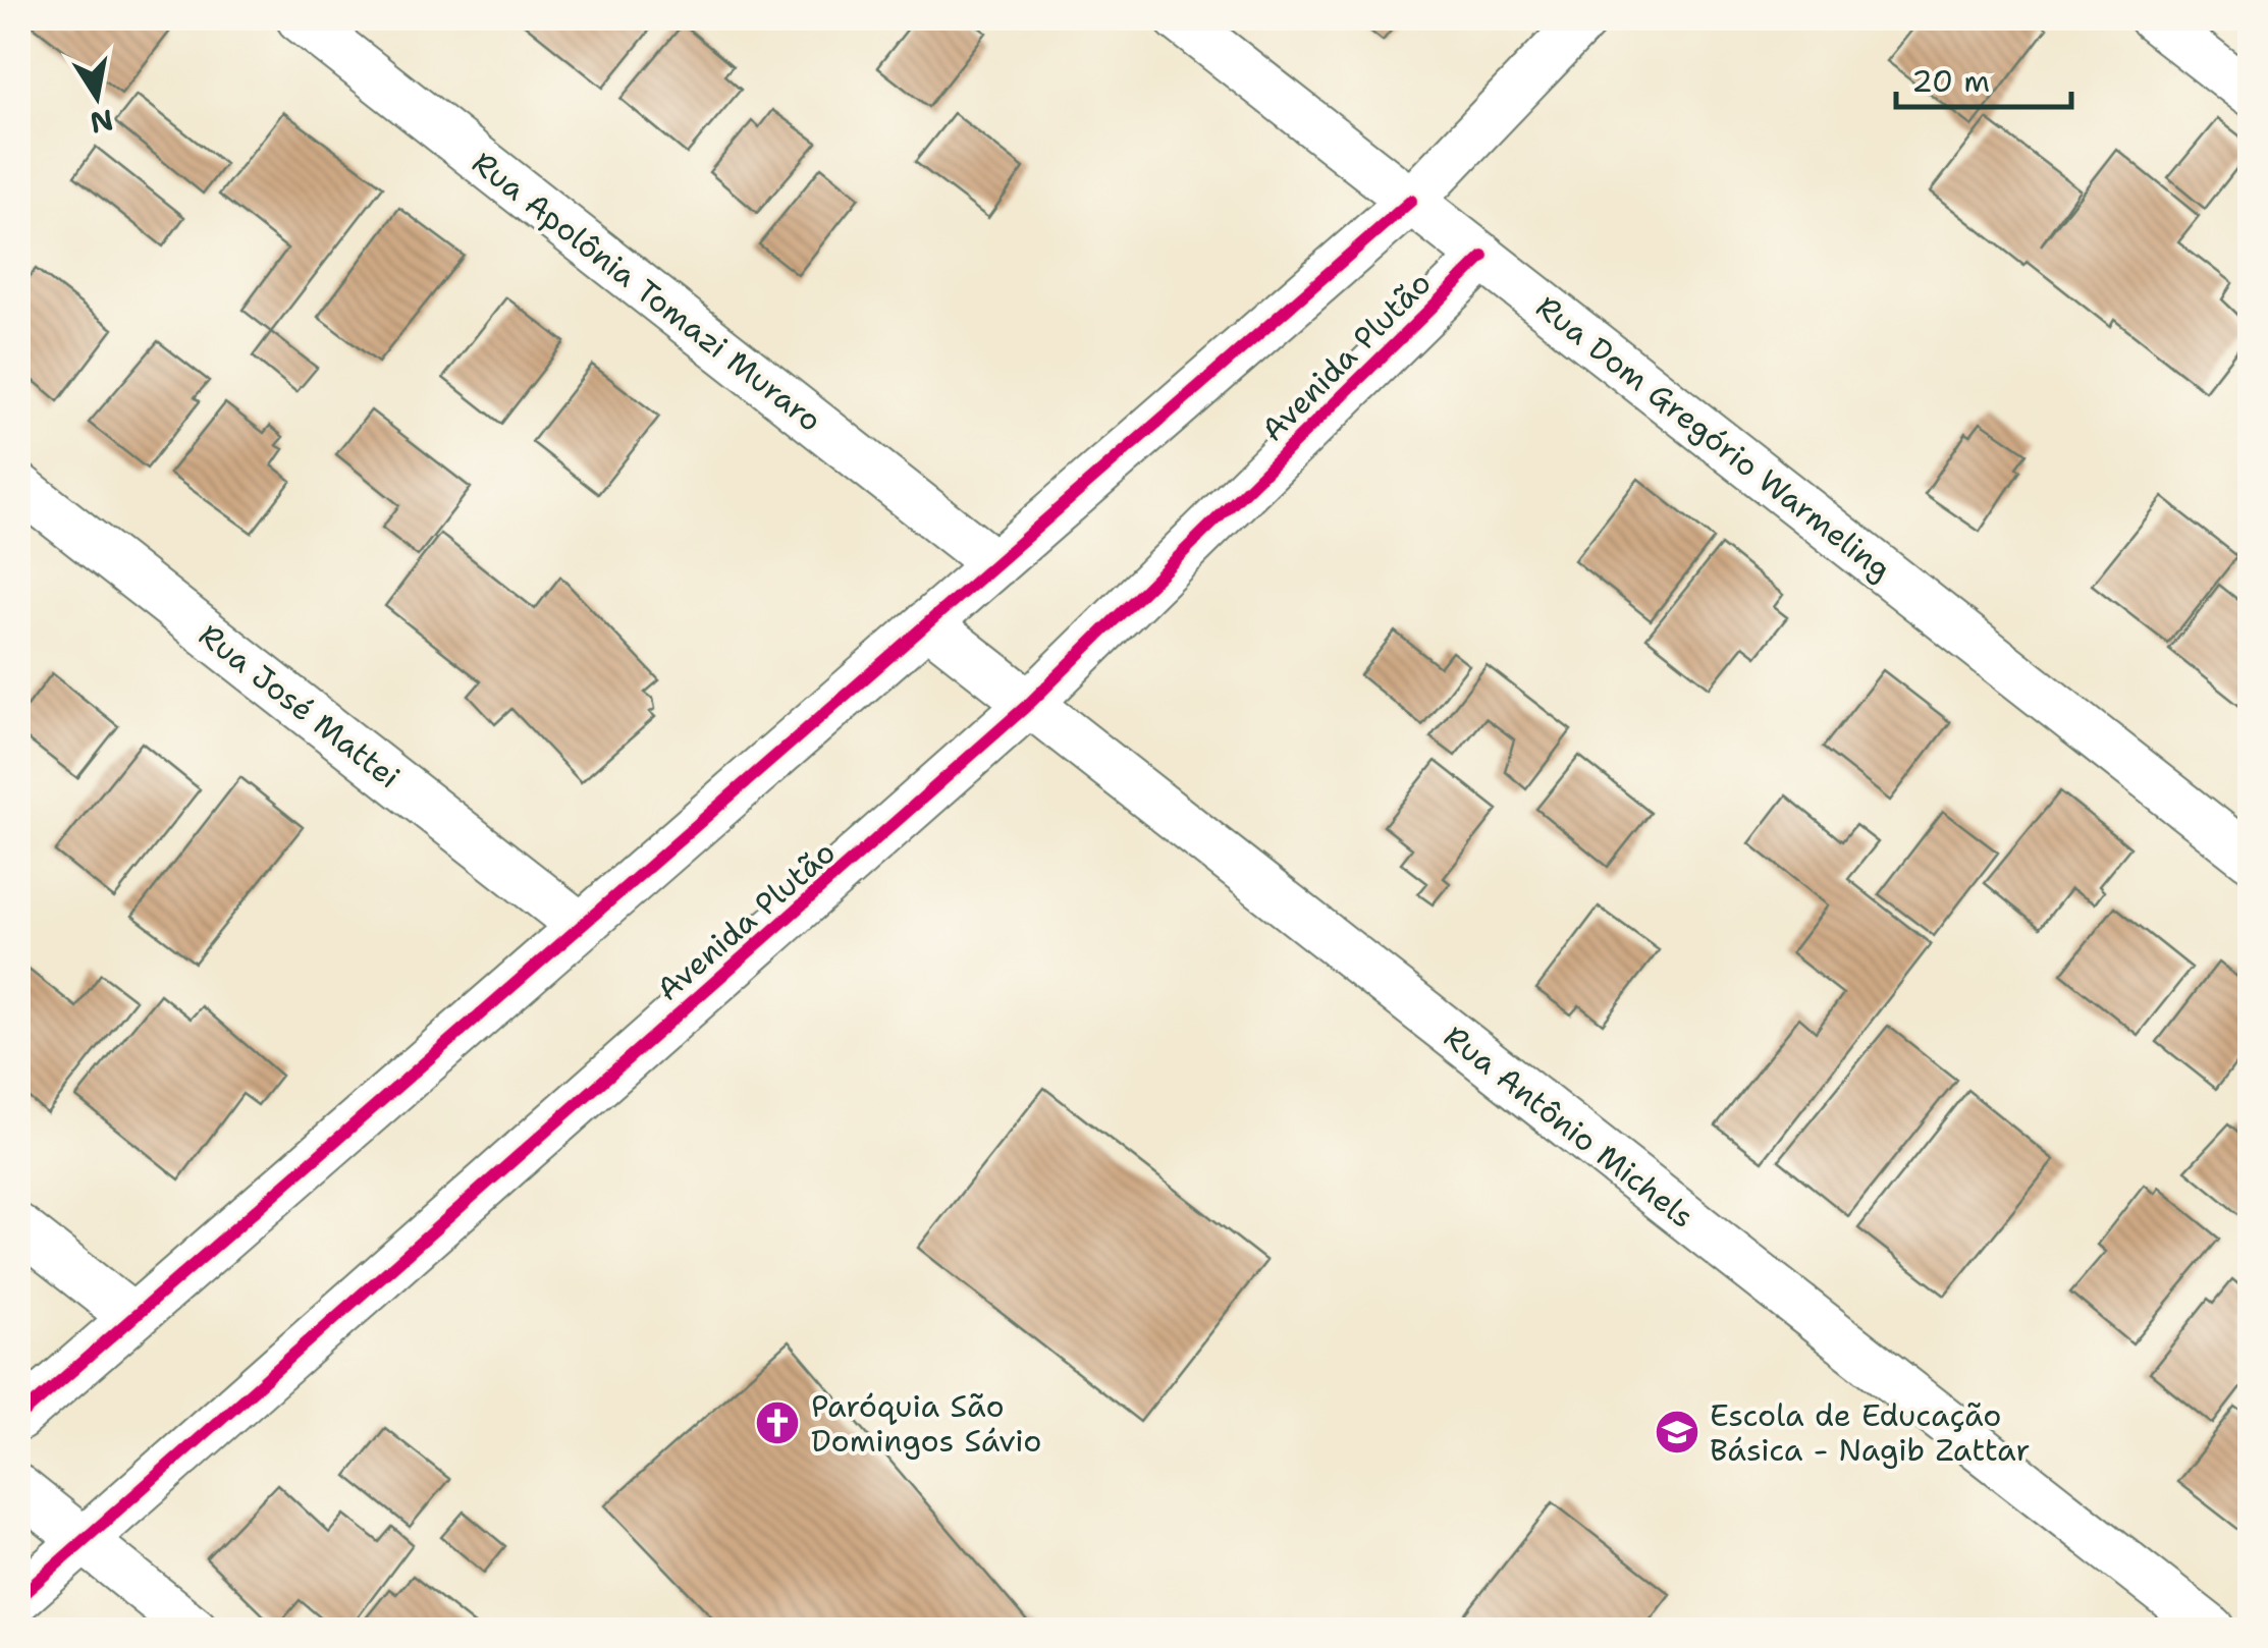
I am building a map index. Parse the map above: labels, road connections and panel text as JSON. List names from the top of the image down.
{
  "streets": {
    "street": [
      "Rua Apolônia Tomazi Muraro",
      "Avenida Plutão",
      "Rua Dom Gregório Warmeling",
      "Rua José Mattei",
      "Rua Antônio Michels"
    ]
  },
  "crossings": [
    ["Avenida Plutão", "Rua Dom Gregório Warmeling"],
    ["Avenida Plutão", "Rua Antônio Michels"]
  ],
  "places": {
    "church": ["Paróquia São Domingos Sávio"],
    "school or university": ["Escola de Educação Básica - Nagib Zattar"]
  },
  "scale_bar": "20 m",
  "north": "bottom"
}
